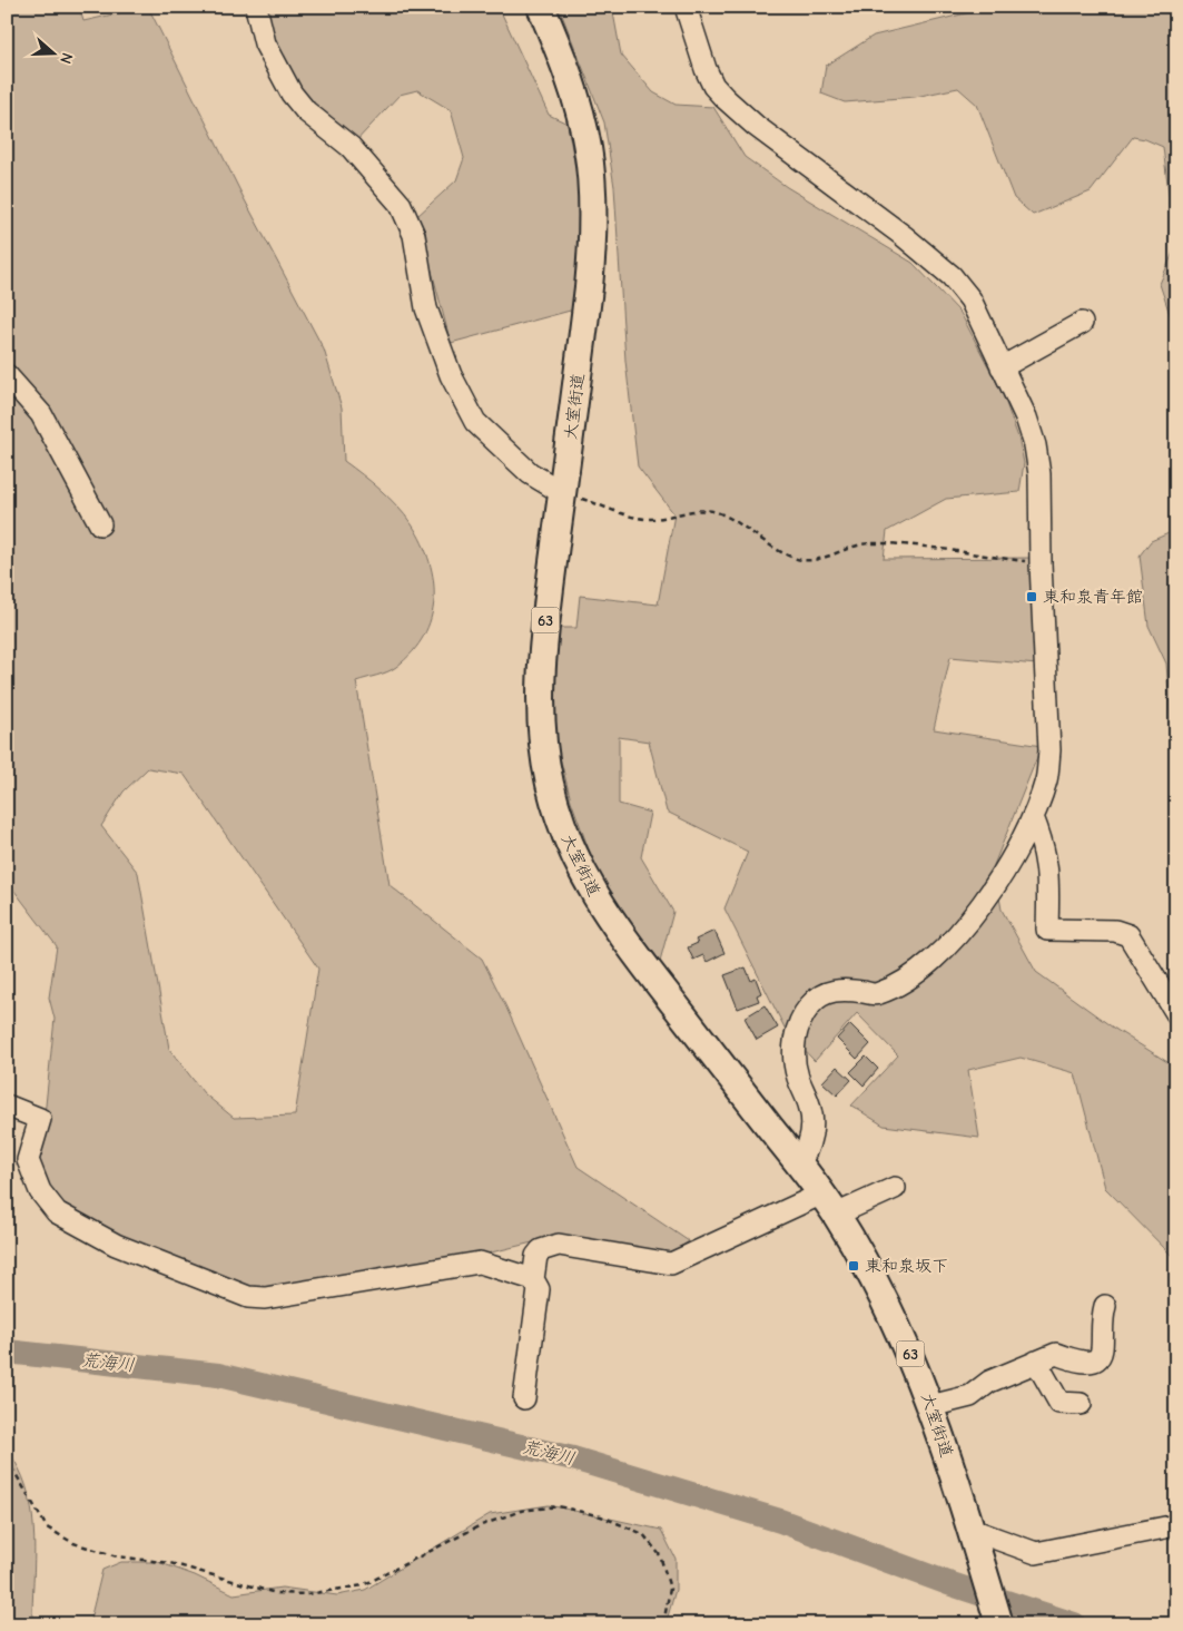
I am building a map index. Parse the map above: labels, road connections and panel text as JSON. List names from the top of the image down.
{
  "streets": {
    "main road": ["大室街道", "63"]
  },
  "water": ["荒海川"],
  "places": {
    "transit": ["東和泉青年館", "東和泉坂下"]
  },
  "north": "right"
}
